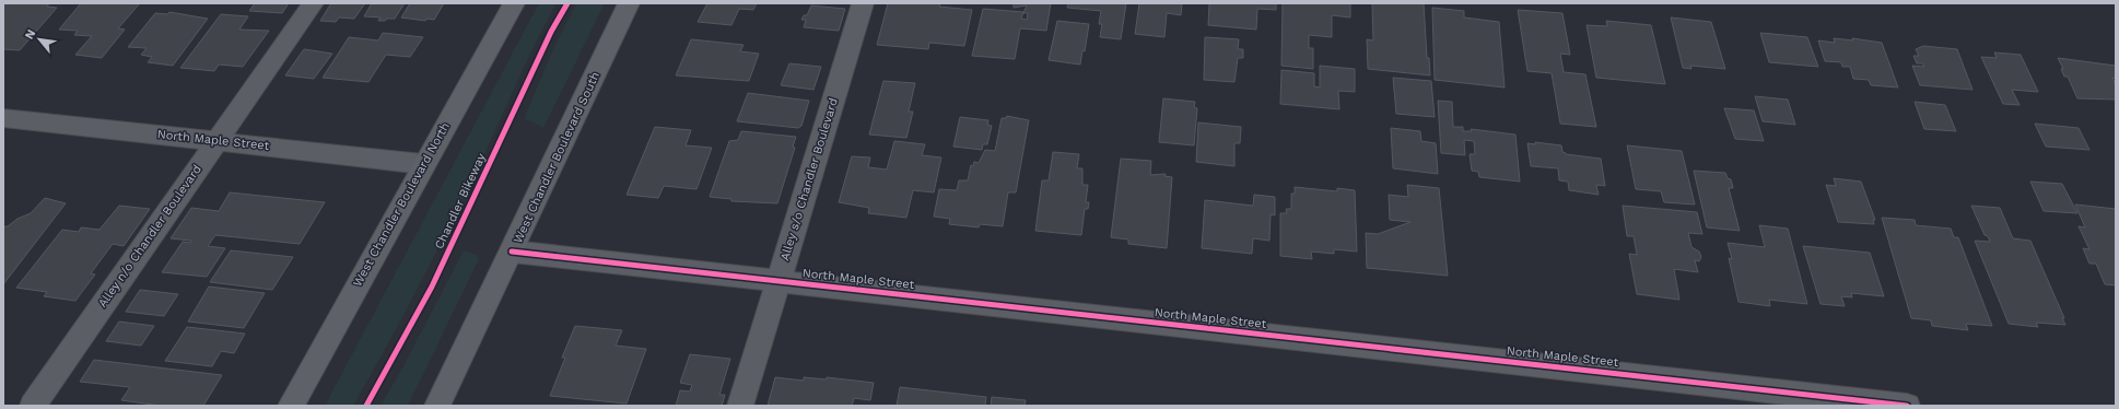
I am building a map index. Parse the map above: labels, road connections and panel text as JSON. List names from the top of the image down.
{
  "streets": {
    "main road": ["West Chandler Boulevard South", "West Chandler Boulevard North"],
    "street": ["North Maple Street", "Alley s/o Chandler Boulevard", "Alley n/o Chandler Boulevard"],
    "cycle path": ["Chandler Bikeway"]
  },
  "crossings": [
    ["North Maple Street", "West Chandler Boulevard South"],
    ["North Maple Street", "Alley s/o Chandler Boulevard"],
    ["North Maple Street", "West Chandler Boulevard North"],
    ["North Maple Street", "Alley n/o Chandler Boulevard"]
  ],
  "north": "top left"
}
